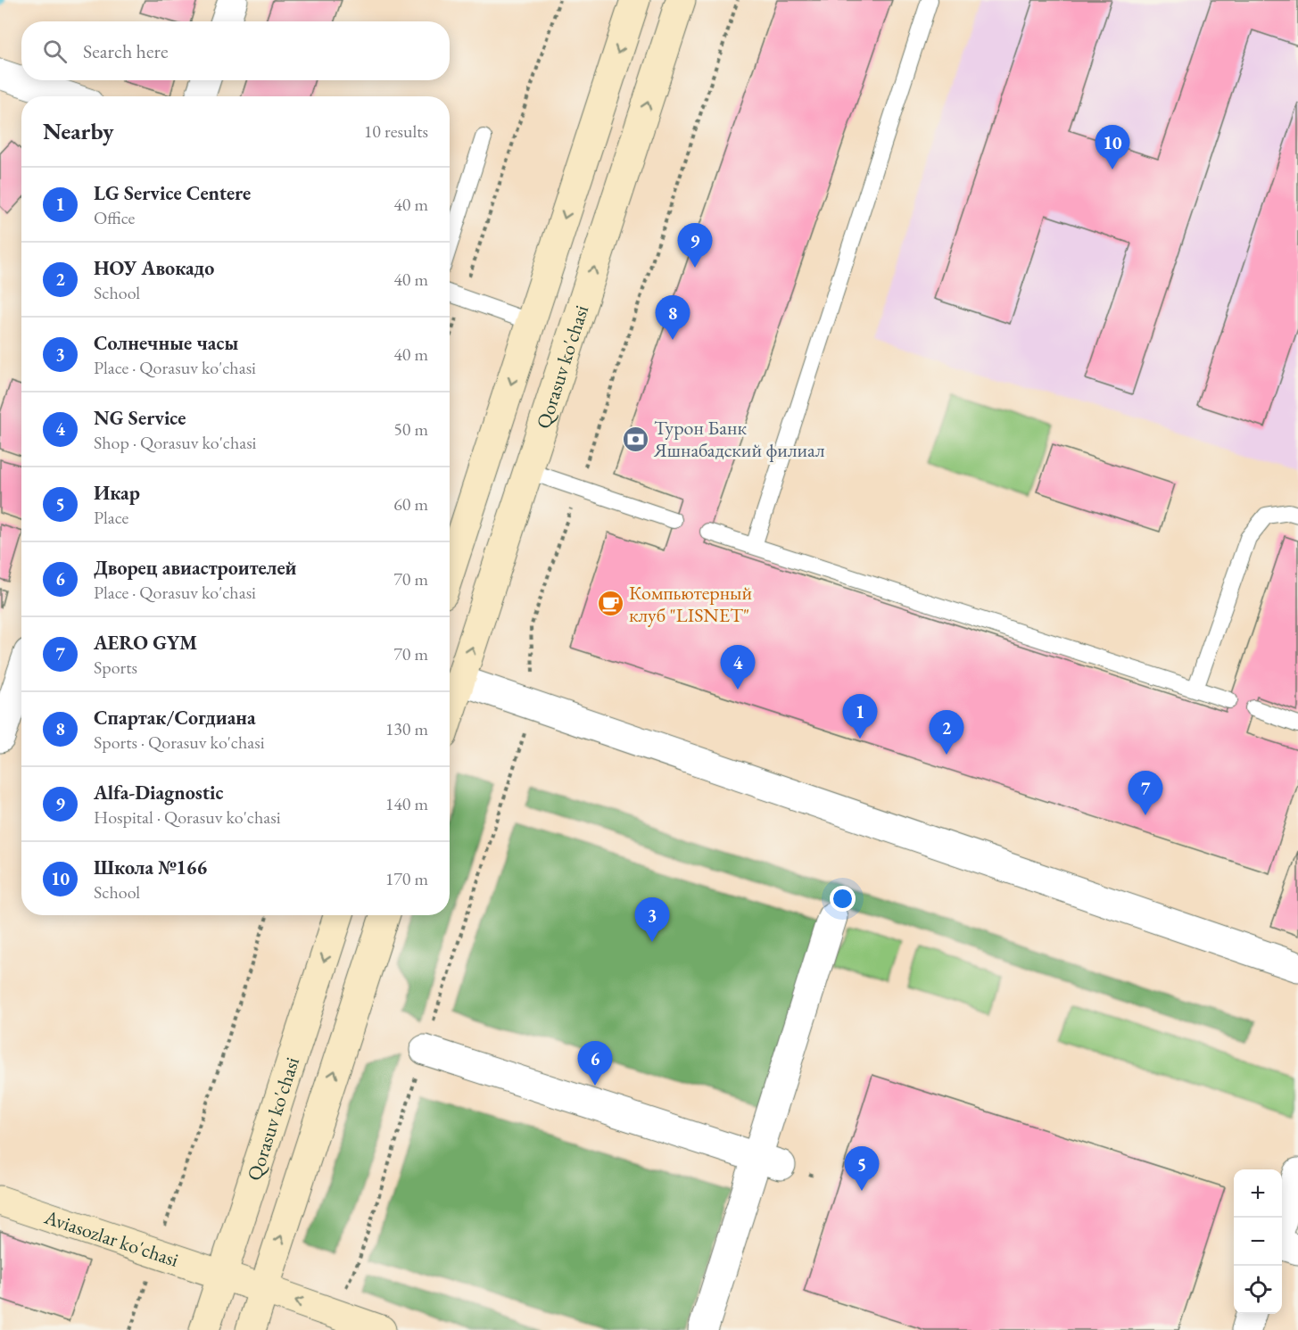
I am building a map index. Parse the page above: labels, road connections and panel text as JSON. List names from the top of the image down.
{
  "streets": {
    "main road": ["Qorasuv ko'chasi", "Aviasozlar ko'chasi"]
  },
  "crossings": [
    ["Qorasuv ko'chasi", "Aviasozlar ko'chasi"]
  ],
  "places": {
    "bank": ["Турон Банк Яшнабадский филиал"],
    "cafe": ["Компьютерный клуб \"LISNET\""]
  },
  "page": {
    "search": "Search here",
    "heading": ["Nearby", "10 results"],
    "pins": [
      "10",
      "9",
      "8",
      "4",
      "1",
      "2",
      "7",
      "3",
      "6",
      "5"
    ],
    "list": [
      {
        "mark": "1",
        "name": "LG Service Centere",
        "note": "Office",
        "value": "40 m"
      },
      {
        "mark": "2",
        "name": "НОУ Авокадо",
        "note": "School",
        "value": "40 m"
      },
      {
        "mark": "3",
        "name": "Солнечные часы",
        "note": "Place · Qorasuv ko'chasi",
        "value": "40 m"
      },
      {
        "mark": "4",
        "name": "NG Service",
        "note": "Shop · Qorasuv ko'chasi",
        "value": "50 m"
      },
      {
        "mark": "5",
        "name": "Икар",
        "note": "Place",
        "value": "60 m"
      },
      {
        "mark": "6",
        "name": "Дворец авиастроителей",
        "note": "Place · Qorasuv ko'chasi",
        "value": "70 m"
      },
      {
        "mark": "7",
        "name": "AERO GYM",
        "note": "Sports",
        "value": "70 m"
      },
      {
        "mark": "8",
        "name": "Спартак/Согдиана",
        "note": "Sports · Qorasuv ko'chasi",
        "value": "130 m"
      },
      {
        "mark": "9",
        "name": "Alfa-Diagnostic",
        "note": "Hospital · Qorasuv ko'chasi",
        "value": "140 m"
      },
      {
        "mark": "10",
        "name": "Школа №166",
        "note": "School",
        "value": "170 m"
      }
    ],
    "map_buttons": ["+", "−"]
  }
}
